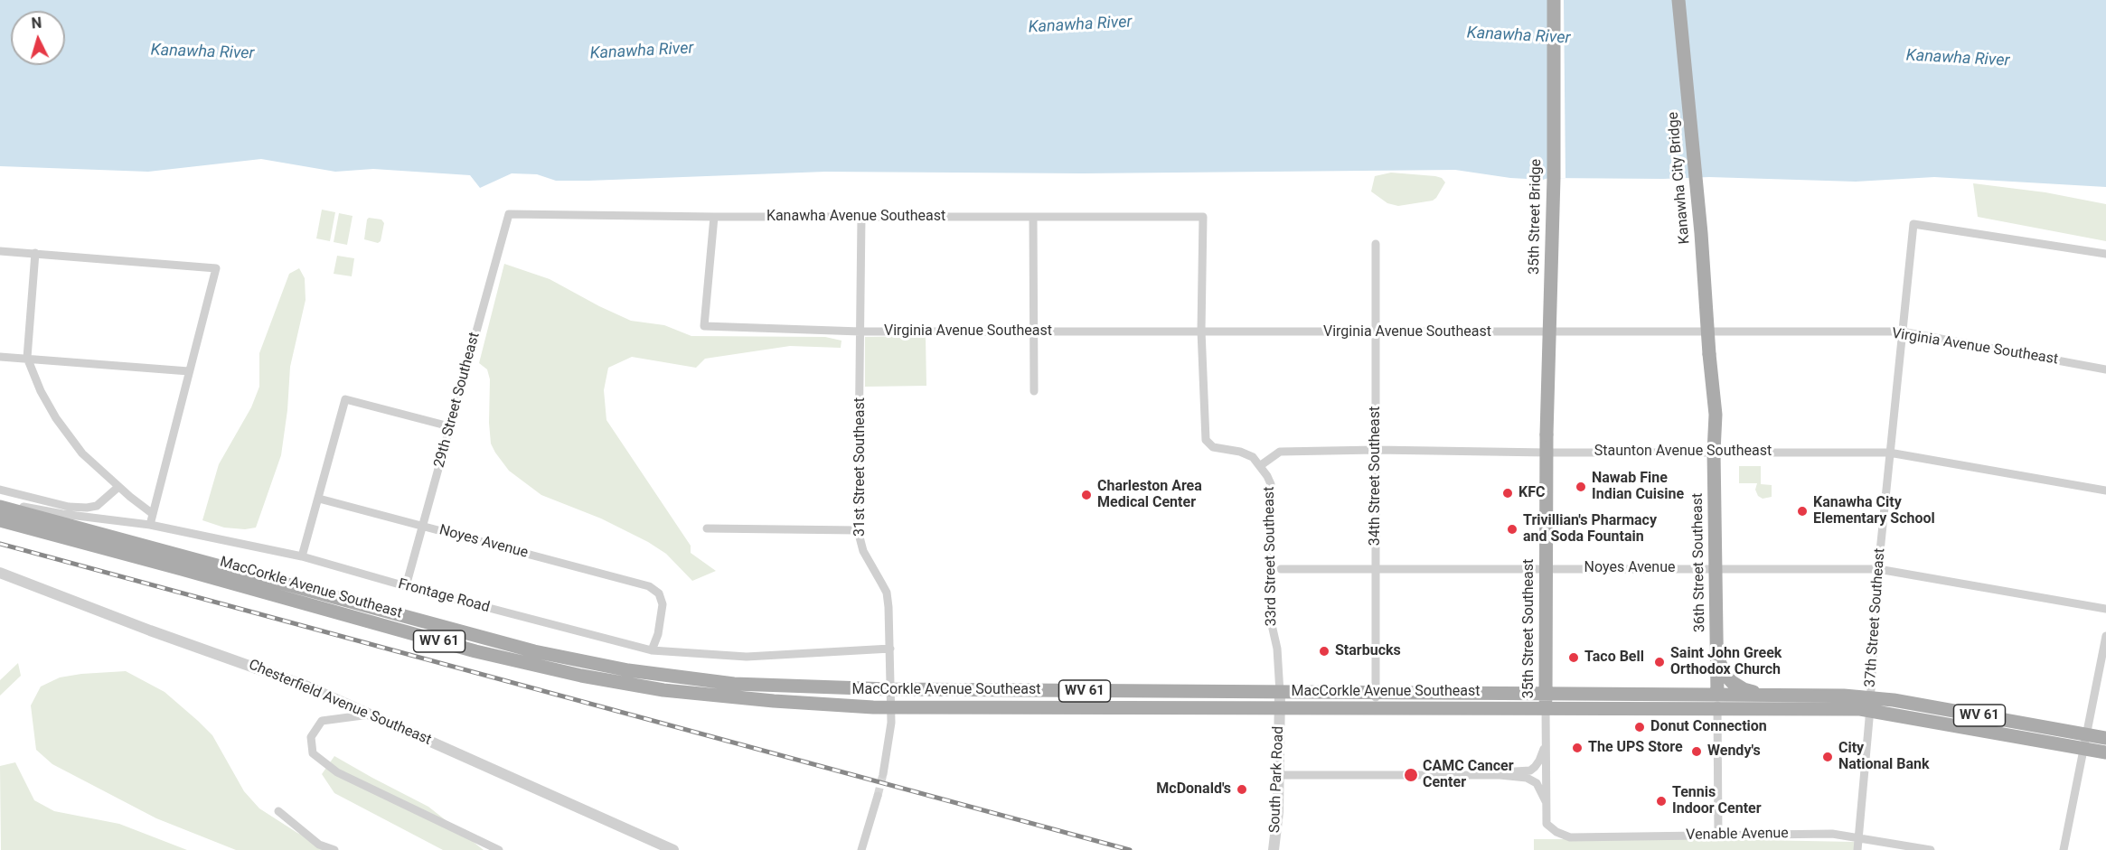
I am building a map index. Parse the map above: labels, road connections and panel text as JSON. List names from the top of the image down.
{
  "streets": {
    "main road": [
      "Kanawha City Bridge",
      "35th Street Bridge",
      "36th Street Southeast",
      "MacCorkle Avenue Southeast",
      "35th Street Southeast",
      "WV 61"
    ],
    "street": [
      "Kanawha Avenue Southeast",
      "Virginia Avenue Southeast",
      "29th Street Southeast",
      "Staunton Avenue Southeast",
      "31st Street Southeast",
      "34th Street Southeast",
      "Noyes Avenue",
      "33rd Street Southeast",
      "Frontage Road",
      "37th Street Southeast",
      "Chesterfield Avenue Southeast",
      "South Park Road",
      "Venable Avenue"
    ]
  },
  "crossings": [
    ["Kanawha City Bridge", "36th Street Southeast"],
    ["Kanawha Avenue Southeast", "Virginia Avenue Southeast"],
    ["Kanawha Avenue Southeast", "29th Street Southeast"],
    ["Kanawha Avenue Southeast", "31st Street Southeast"],
    ["Kanawha Avenue Southeast", "33rd Street Southeast"],
    ["35th Street Bridge", "35th Street Southeast"],
    ["Virginia Avenue Southeast", "31st Street Southeast"],
    ["Virginia Avenue Southeast", "34th Street Southeast"],
    ["Virginia Avenue Southeast", "33rd Street Southeast"],
    ["Virginia Avenue Southeast", "37th Street Southeast"],
    ["29th Street Southeast", "Noyes Avenue"],
    ["29th Street Southeast", "Frontage Road"],
    ["Staunton Avenue Southeast", "34th Street Southeast"],
    ["Staunton Avenue Southeast", "33rd Street Southeast"],
    ["Staunton Avenue Southeast", "36th Street Southeast"],
    ["Staunton Avenue Southeast", "37th Street Southeast"],
    ["Staunton Avenue Southeast", "35th Street Southeast"],
    ["31st Street Southeast", "MacCorkle Avenue Southeast"],
    ["31st Street Southeast", "Frontage Road"],
    ["34th Street Southeast", "Noyes Avenue"],
    ["34th Street Southeast", "MacCorkle Avenue Southeast"],
    ["Noyes Avenue", "36th Street Southeast"],
    ["Noyes Avenue", "Frontage Road"],
    ["Noyes Avenue", "37th Street Southeast"],
    ["Noyes Avenue", "35th Street Southeast"],
    ["33rd Street Southeast", "MacCorkle Avenue Southeast"],
    ["33rd Street Southeast", "South Park Road"],
    ["36th Street Southeast", "MacCorkle Avenue Southeast"],
    ["36th Street Southeast", "Venable Avenue"],
    ["MacCorkle Avenue Southeast", "37th Street Southeast"],
    ["MacCorkle Avenue Southeast", "35th Street Southeast"],
    ["MacCorkle Avenue Southeast", "South Park Road"],
    ["37th Street Southeast", "Venable Avenue"],
    ["35th Street Southeast", "Venable Avenue"]
  ],
  "water": ["Kanawha River"],
  "places": [
    "Nawab Fine Indian Cuisine",
    "KFC",
    "Charleston Area Medical Center",
    "Kanawha City Elementary School",
    "Trivillian's Pharmacy and Soda Fountain",
    "Starbucks",
    "Taco Bell",
    "Saint John Greek Orthodox Church",
    "Donut Connection",
    "The UPS Store",
    "Wendy's",
    "City National Bank",
    "CAMC Cancer Center",
    "McDonald's",
    "Tennis Indoor Center"
  ],
  "north": "top"
}
